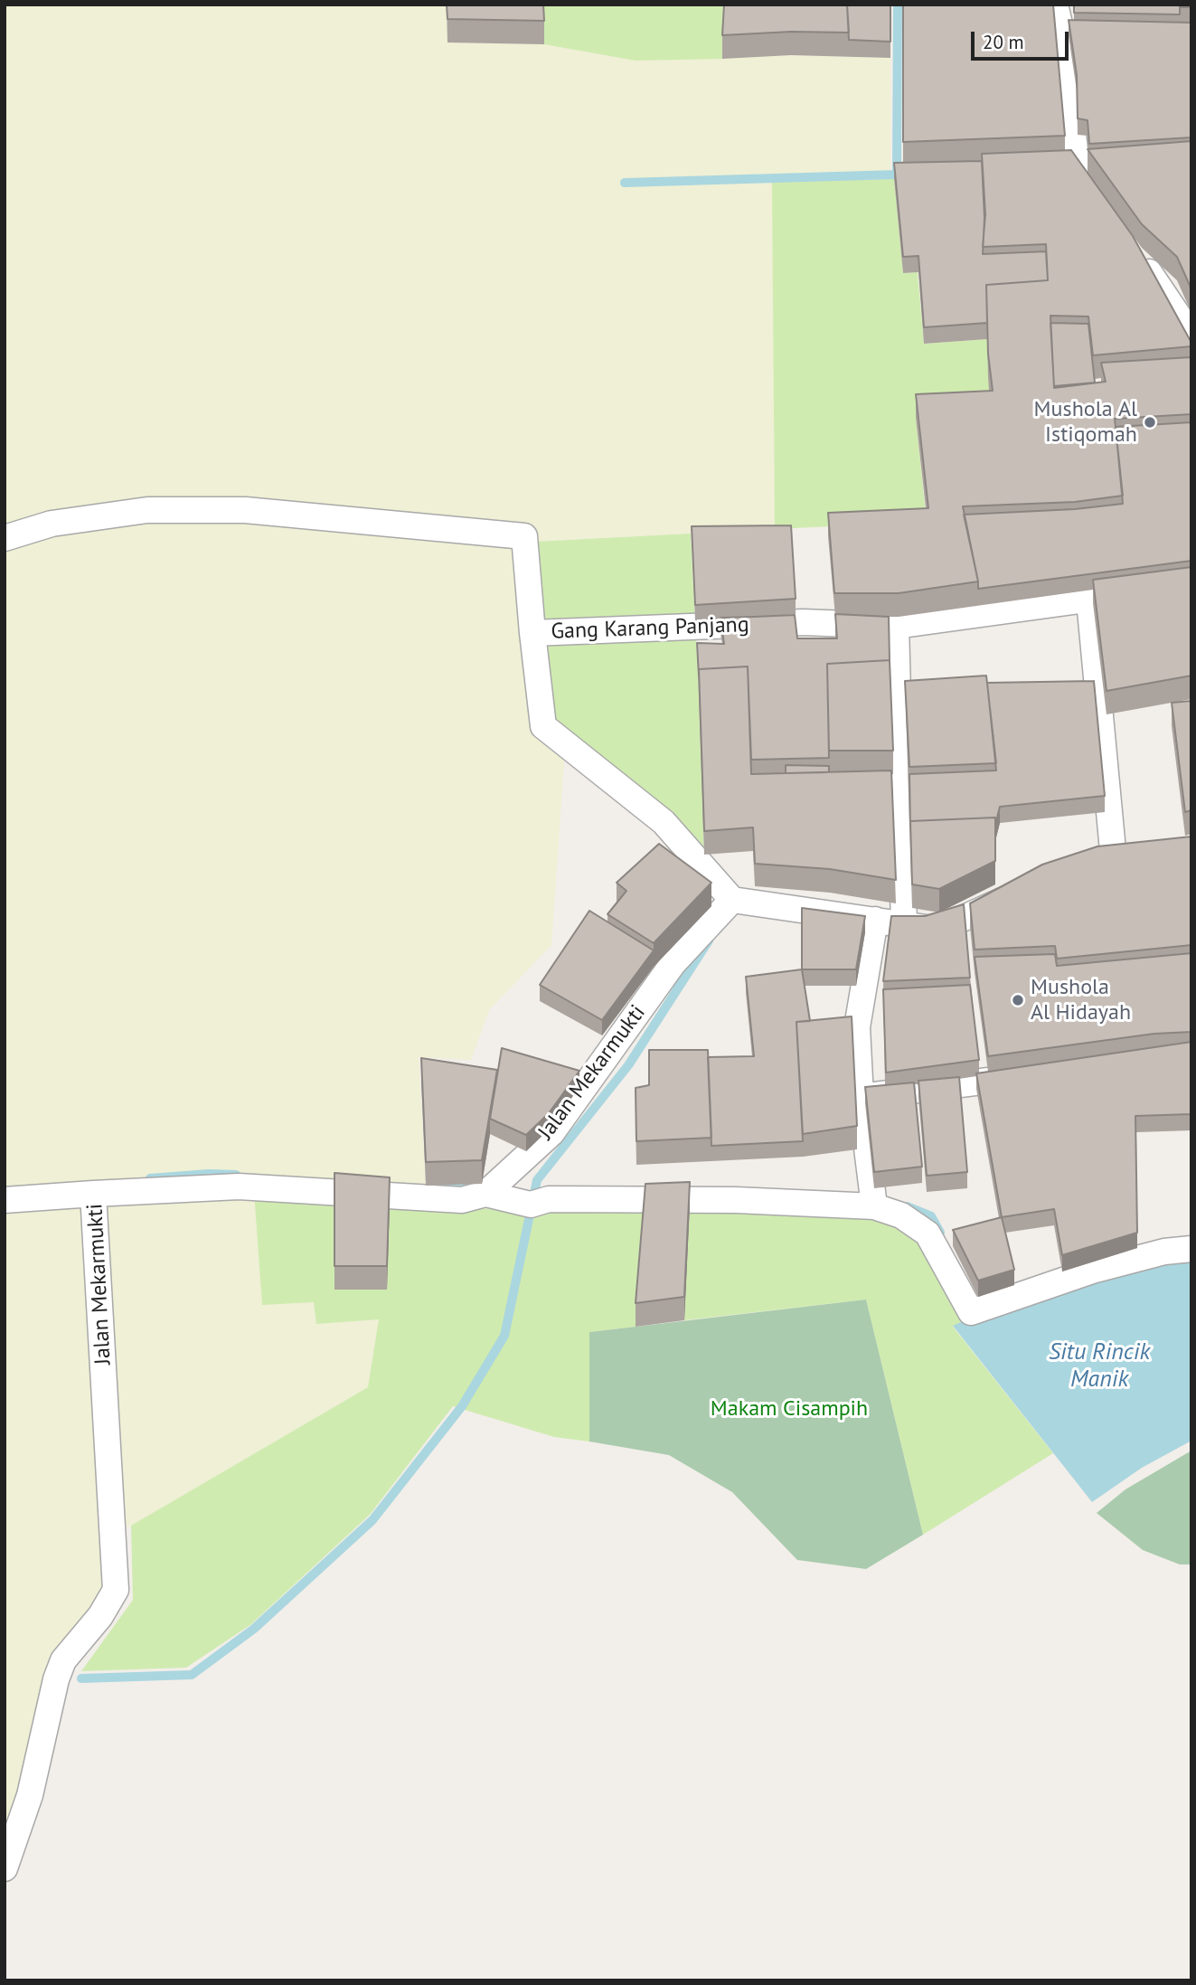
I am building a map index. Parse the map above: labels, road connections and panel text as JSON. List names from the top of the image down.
{
  "streets": {
    "street": ["Gang Karang Panjang", "Jalan Mekarmukti"]
  },
  "crossings": [
    ["Gang Karang Panjang", "Jalan Mekarmukti"]
  ],
  "water": ["Situ Rincik Manik"],
  "parks": ["Makam Cisampih"],
  "places": ["Mushola Al Istiqomah", "Mushola Al Hidayah"],
  "scale_bar": "20 m"
}
